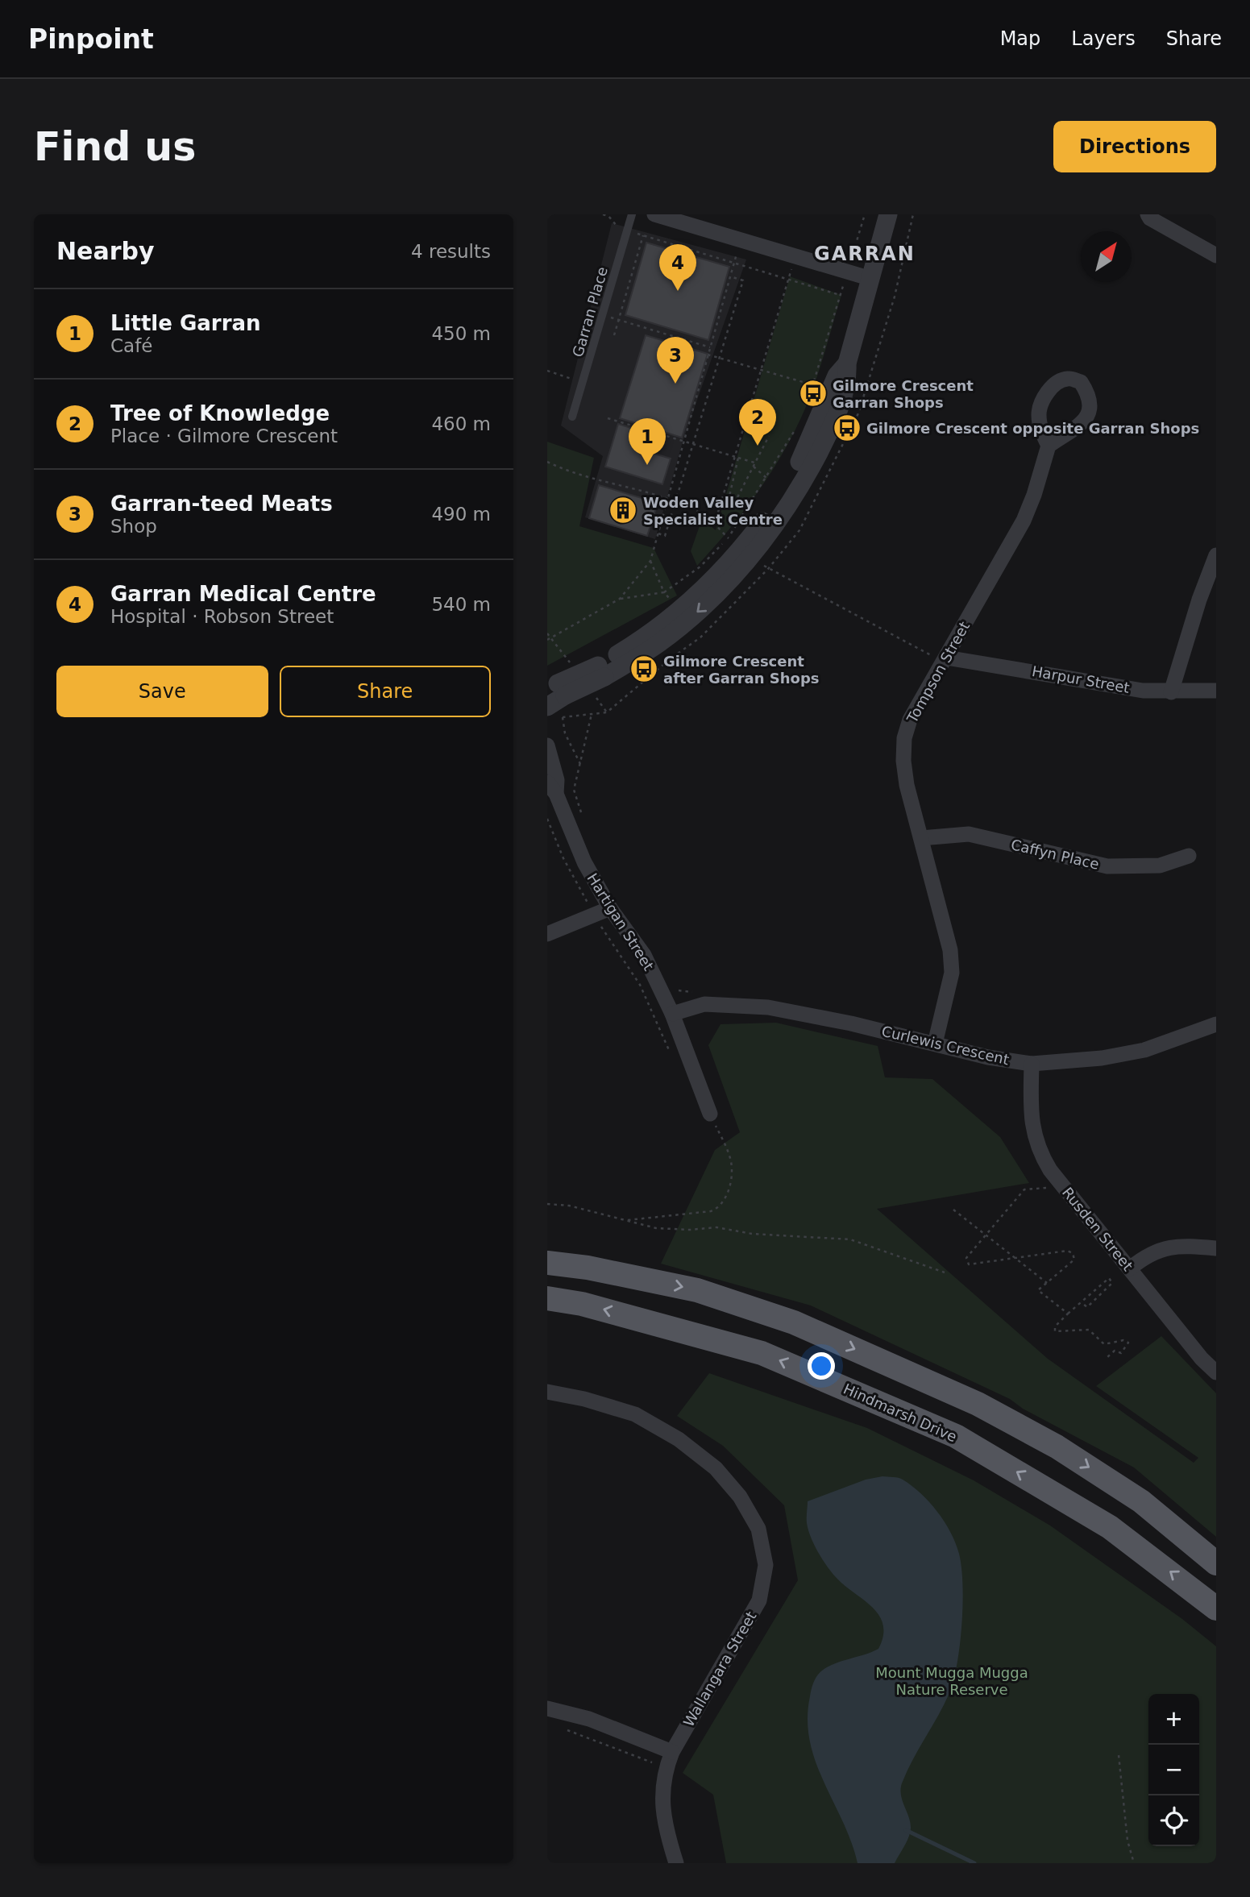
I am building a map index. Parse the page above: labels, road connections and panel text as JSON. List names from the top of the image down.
{
  "streets": {
    "main road": ["Hindmarsh Drive"],
    "street": [
      "Tompson Street",
      "Harpur Street",
      "Caffyn Place",
      "Hartigan Street",
      "Curlewis Crescent",
      "Rusden Street",
      "Wallangara Street"
    ],
    "lane": ["Garran Place"]
  },
  "crossings": [
    ["Tompson Street", "Harpur Street"],
    ["Tompson Street", "Caffyn Place"],
    ["Tompson Street", "Curlewis Crescent"],
    ["Hartigan Street", "Curlewis Crescent"],
    ["Curlewis Crescent", "Rusden Street"]
  ],
  "districts": ["GARRAN"],
  "parks": ["Mount Mugga Mugga Nature Reserve"],
  "places": {
    "bus stop": ["Gilmore Crescent Garran Shops", "Gilmore Crescent opposite Garran Shops", "Gilmore Crescent after Garran Shops"],
    "building": ["Woden Valley Specialist Centre"]
  },
  "north": "top right",
  "page": {
    "header": "Pinpoint",
    "nav": ["Map", "Layers", "Share"],
    "buttons": [
      "Directions",
      ["Save", "Share"]
    ],
    "title": "Find us",
    "heading": ["Nearby", "4 results"],
    "pins": [
      "4",
      "3",
      "2",
      "1"
    ],
    "list": [
      {
        "mark": "1",
        "name": "Little Garran",
        "note": "Café",
        "value": "450 m"
      },
      {
        "mark": "2",
        "name": "Tree of Knowledge",
        "note": "Place · Gilmore Crescent",
        "value": "460 m"
      },
      {
        "mark": "3",
        "name": "Garran-teed Meats",
        "note": "Shop",
        "value": "490 m"
      },
      {
        "mark": "4",
        "name": "Garran Medical Centre",
        "note": "Hospital · Robson Street",
        "value": "540 m"
      }
    ],
    "map_buttons": ["+", "−"]
  }
}
